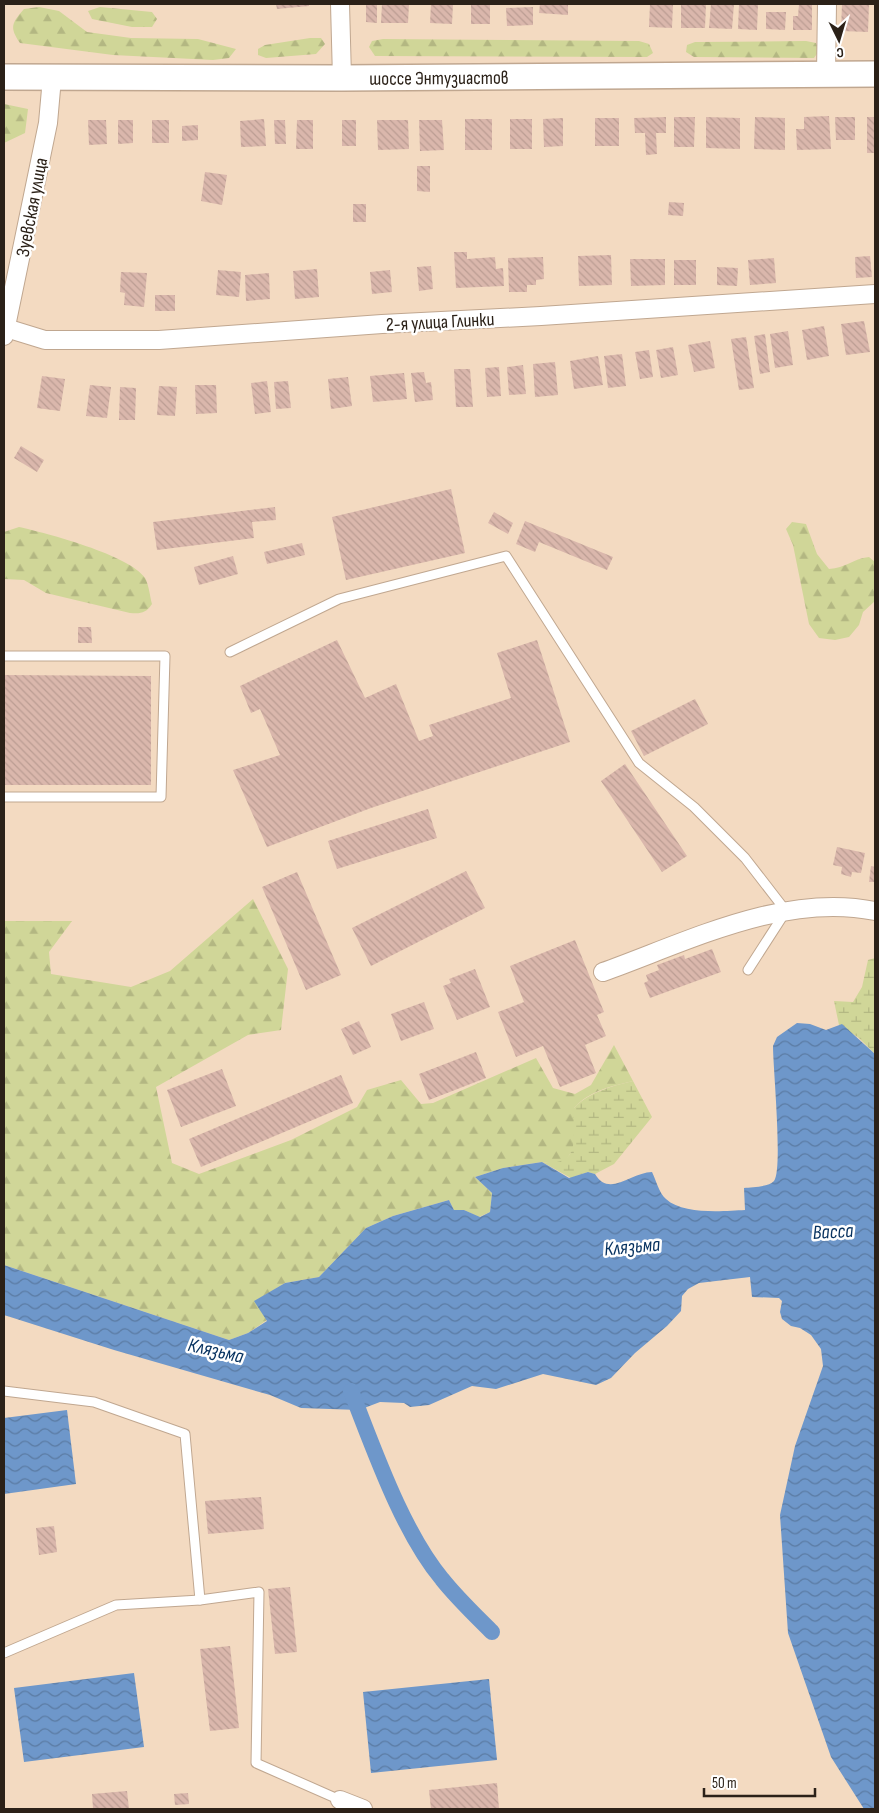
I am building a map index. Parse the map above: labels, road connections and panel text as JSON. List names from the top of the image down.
{
  "streets": {
    "main road": ["шоссе Энтузиастов"],
    "street": ["Зуевская улица", "2-я улица Глинки"]
  },
  "crossings": [
    ["шоссе Энтузиастов", "Зуевская улица"],
    ["Зуевская улица", "2-я улица Глинки"]
  ],
  "water": ["Васса", "Клязьма"],
  "scale_bar": "50 m",
  "north": "bottom"
}
